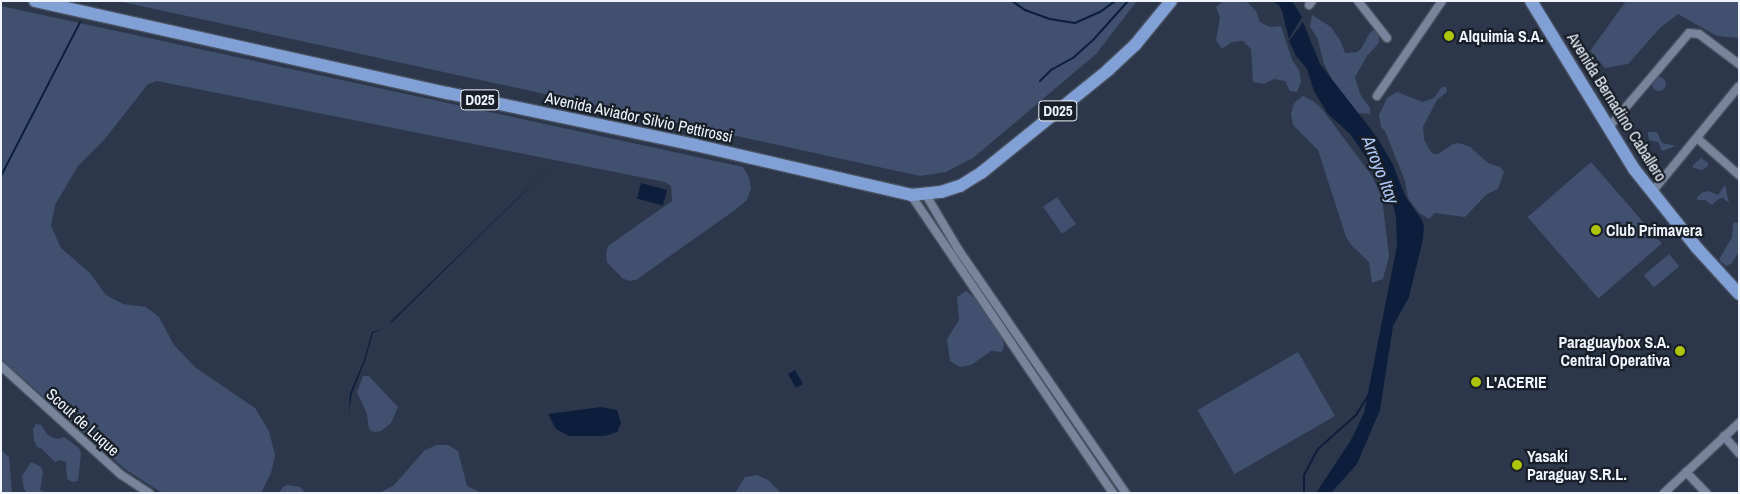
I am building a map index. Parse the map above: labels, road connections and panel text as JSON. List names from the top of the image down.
{
  "streets": {
    "main road": ["D025", "Avenida Bernadino Caballero", "Avenida Aviador Silvio Pettirossi"],
    "street": ["Scout de Luque"]
  },
  "water": ["Arroyo Itay"],
  "places": [
    "Alquimia S.A.",
    "Club Primavera",
    "Paraguaybox S.A. Central Operativa",
    "L'ACERIE",
    "Yasaki Paraguay S.R.L."
  ]
}
